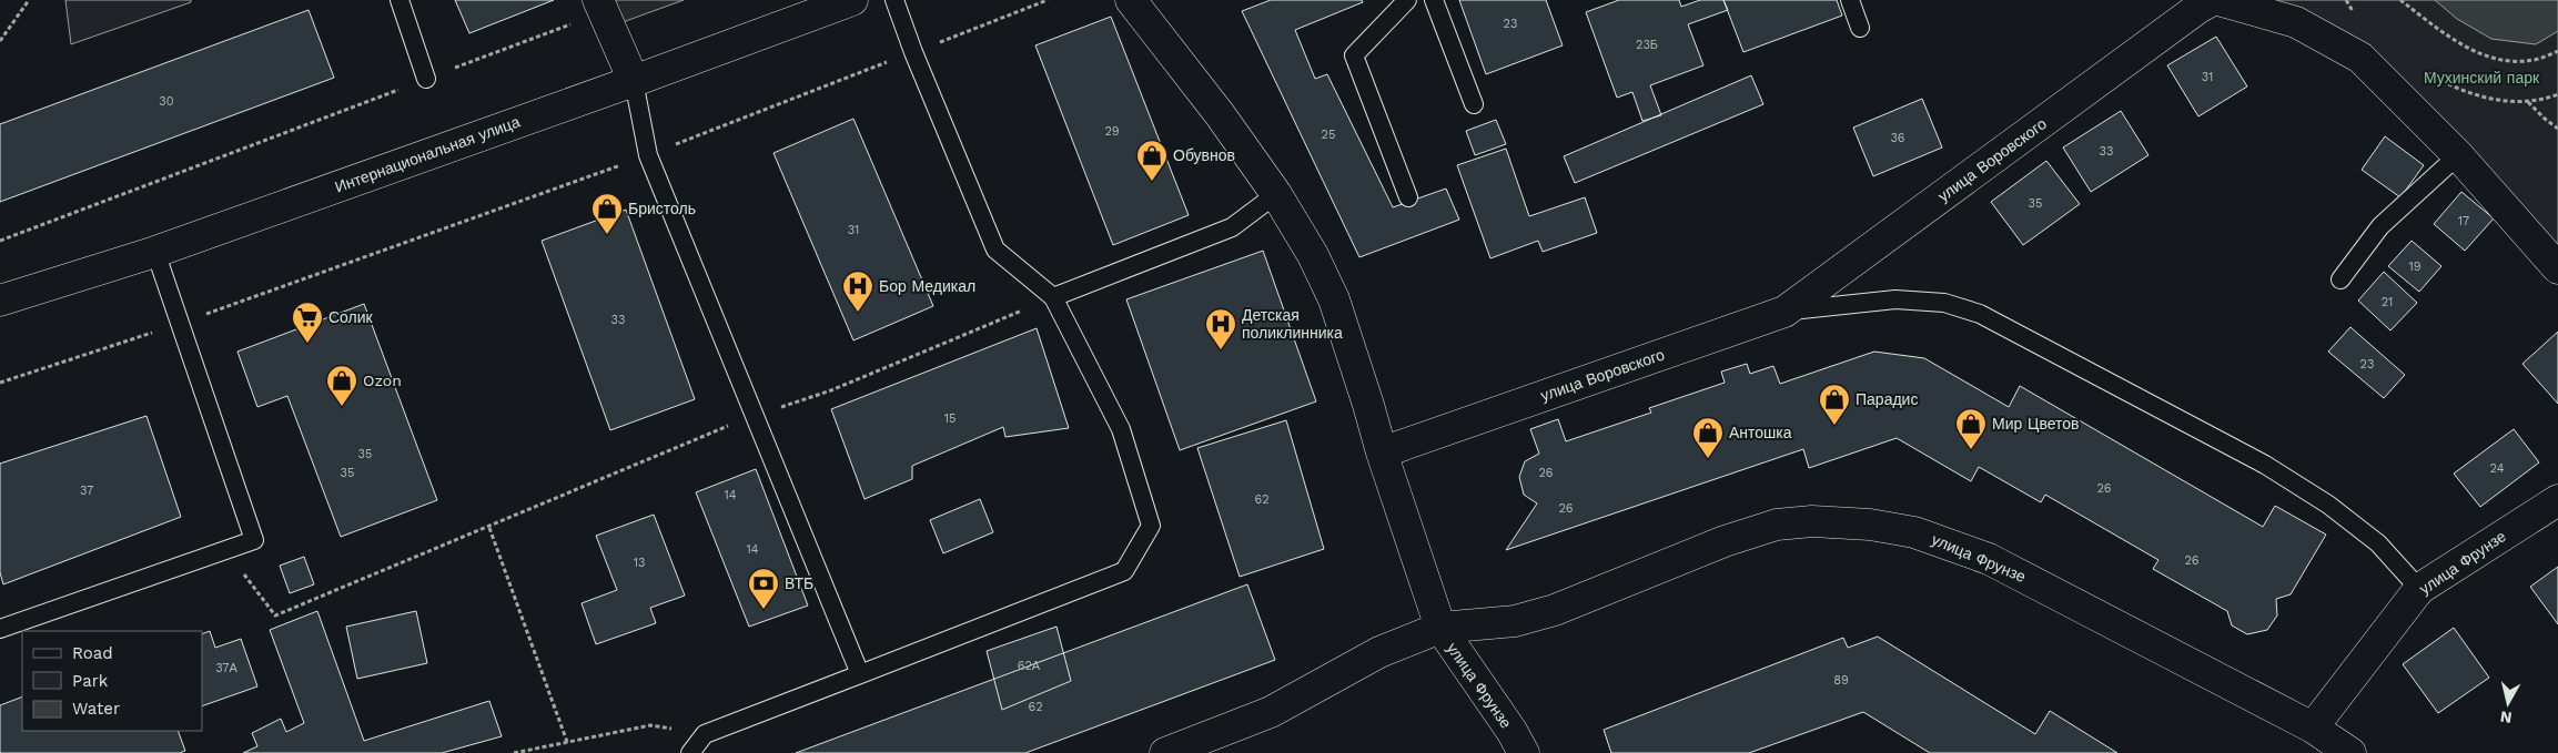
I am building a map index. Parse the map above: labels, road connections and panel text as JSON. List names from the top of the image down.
{
  "streets": {
    "street": ["Интернациональная улица", "улица Воровского", "улица Фрунзе"]
  },
  "parks": ["Мухинский парк"],
  "places": {
    "shop": [
      "Обувнов",
      "Бристоль",
      "Ozon",
      "Парадис",
      "Мир Цветов",
      "Антошка"
    ],
    "hospital": ["Бор Медикал", "Детская поликлинника"],
    "supermarket": ["Солик"],
    "bank": ["ВТБ"]
  },
  "house_numbers": [
    "23",
    "23Б",
    "31",
    "30",
    "29",
    "25",
    "36",
    "33",
    "35",
    "17",
    "31",
    "19",
    "21",
    "33",
    "23",
    "15",
    "35",
    "24",
    "35",
    "26",
    "26",
    "37",
    "14",
    "62",
    "26",
    "14",
    "26",
    "13",
    "62А",
    "37А",
    "89",
    "62"
  ],
  "legend": ["Road", "Park", "Water"],
  "north": "bottom"
}
